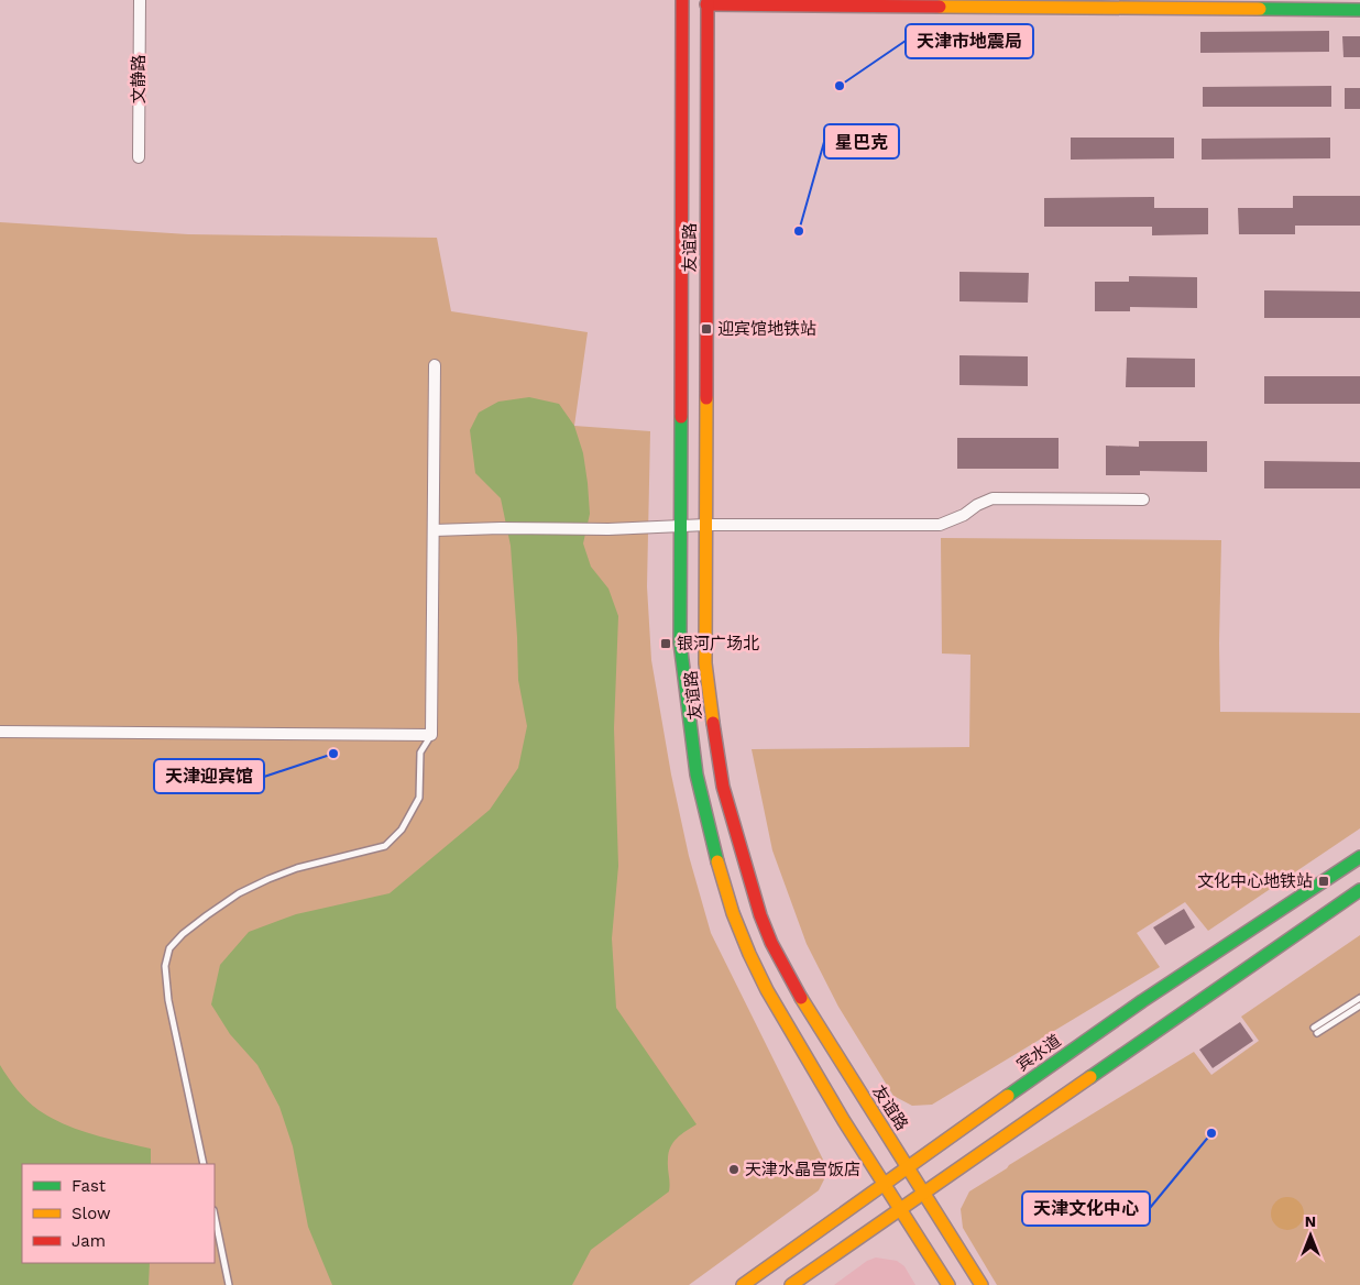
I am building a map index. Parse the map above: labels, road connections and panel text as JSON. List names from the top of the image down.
{
  "streets": {
    "main road": ["友谊路", "宾水道"],
    "street": ["文静路"]
  },
  "crossings": [
    ["友谊路", "宾水道"]
  ],
  "places": {
    "other": [
      "天津市地震局",
      "星巴克",
      "天津迎宾馆",
      "天津文化中心",
      "天津水晶宫饭店"
    ],
    "transit": ["迎宾馆地铁站", "银河广场北", "文化中心地铁站"]
  },
  "legend": ["Fast", "Slow", "Jam"],
  "north": "top"
}
